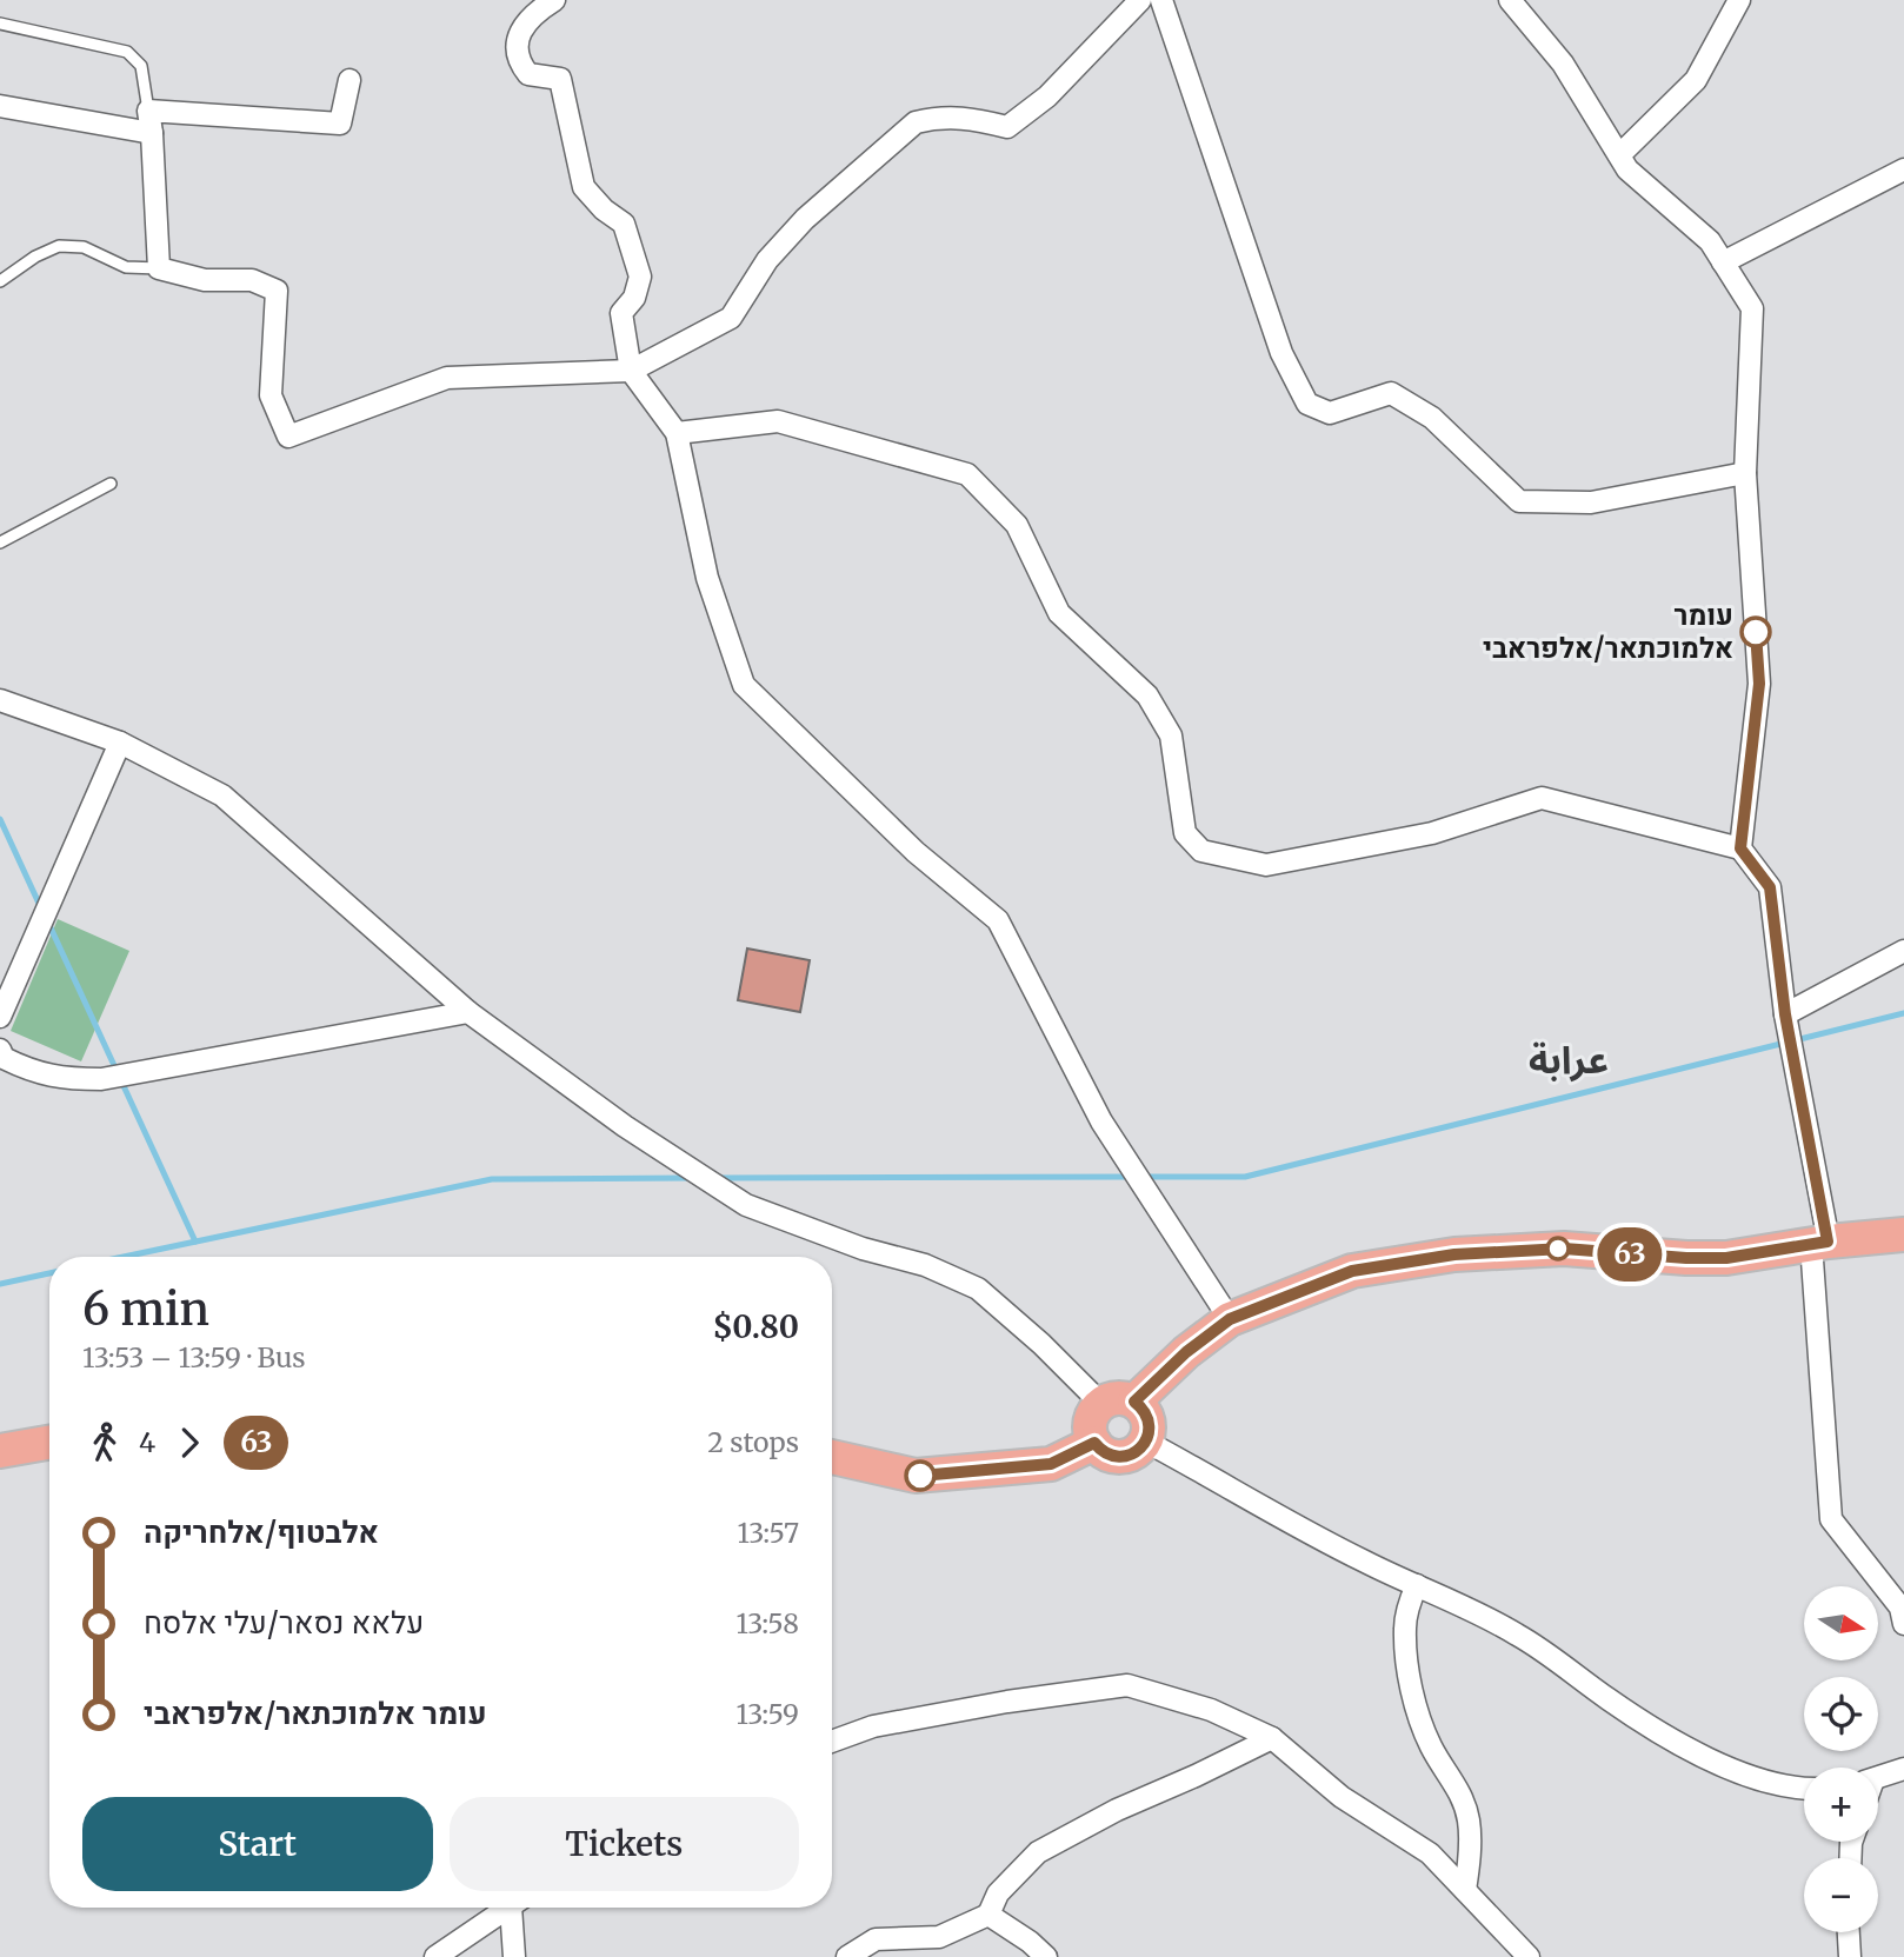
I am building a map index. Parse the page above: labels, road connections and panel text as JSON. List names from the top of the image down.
{
  "districts": ["عرابة"],
  "places": ["עומר אלמוכתאר/אלפראבי"],
  "lines": ["bus line 63"],
  "north": "right",
  "page": {
    "on_map": "63",
    "heading": ["6 min", "13:53 – 13:59 · Bus", "$0.80"],
    "legs": ["4", "63", "2 stops"],
    "list": [
      {
        "name": "אלבטוף/אלחריקה",
        "value": "13:57"
      },
      {
        "name": "עלאא נסאר/עלי אלסח",
        "value": "13:58"
      },
      {
        "name": "עומר אלמוכתאר/אלפראבי",
        "value": "13:59"
      }
    ],
    "map_buttons": ["+", "−"],
    "buttons": ["Start", "Tickets"]
  }
}
